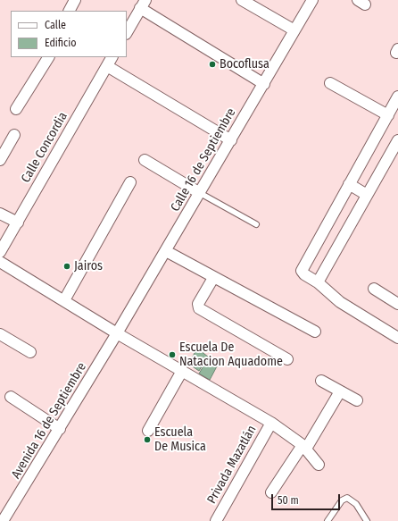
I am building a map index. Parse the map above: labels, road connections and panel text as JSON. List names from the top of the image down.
{
  "streets": {
    "street": [
      "Calle Concordia",
      "Calle 16 de Septiembre",
      "Avenida 16 de Septiembre",
      "Privada Mazatlán"
    ]
  },
  "crossings": [
    ["Calle 16 de Septiembre", "Avenida 16 de Septiembre"]
  ],
  "places": [
    "Bocoflusa",
    "Jairos",
    "Escuela De Natacion Aquadome",
    "Escuela De Musica"
  ],
  "legend": ["Calle", "Edificio"],
  "scale_bar": "50 m"
}
